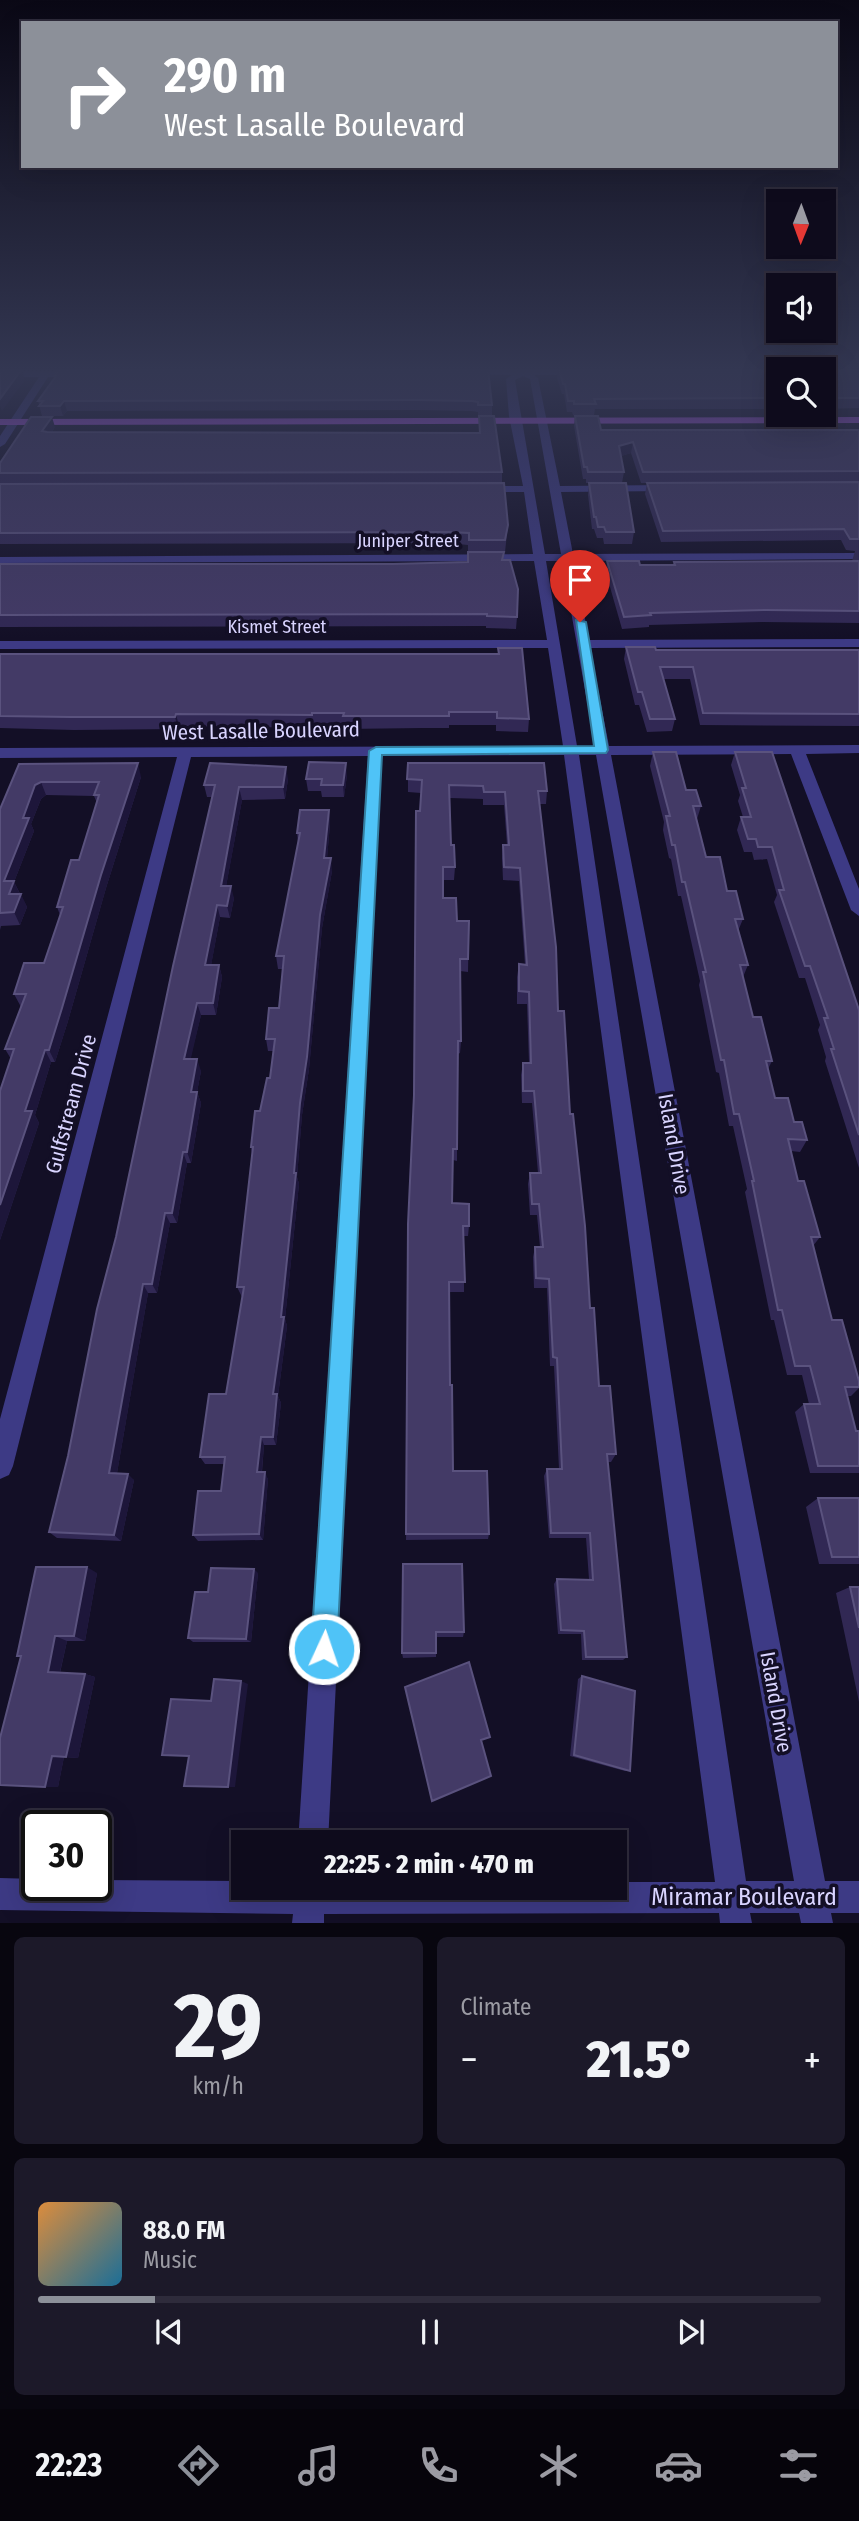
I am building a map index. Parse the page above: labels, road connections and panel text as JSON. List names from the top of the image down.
{
  "streets": {
    "street": [
      "Juniper Street",
      "Kismet Street",
      "West Lasalle Boulevard",
      "Gulfstream Drive",
      "Island Drive",
      "Miramar Boulevard"
    ]
  },
  "crossings": [
    ["Juniper Street", "Island Drive"],
    ["West Lasalle Boulevard", "Gulfstream Drive"],
    ["West Lasalle Boulevard", "Island Drive"],
    ["Island Drive", "Miramar Boulevard"]
  ],
  "north": "bottom",
  "page": {
    "turn": ["290 m", "West Lasalle Boulevard"],
    "limit": "30",
    "trip": "22:25 · 2 min · 470 m",
    "tile": [
      ["29", "km/h"],
      "Climate"
    ],
    "heat": ["−", "21.5°", "+"],
    "song": ["88.0 FM", "Music"],
    "tabs": "22:23"
  }
}
